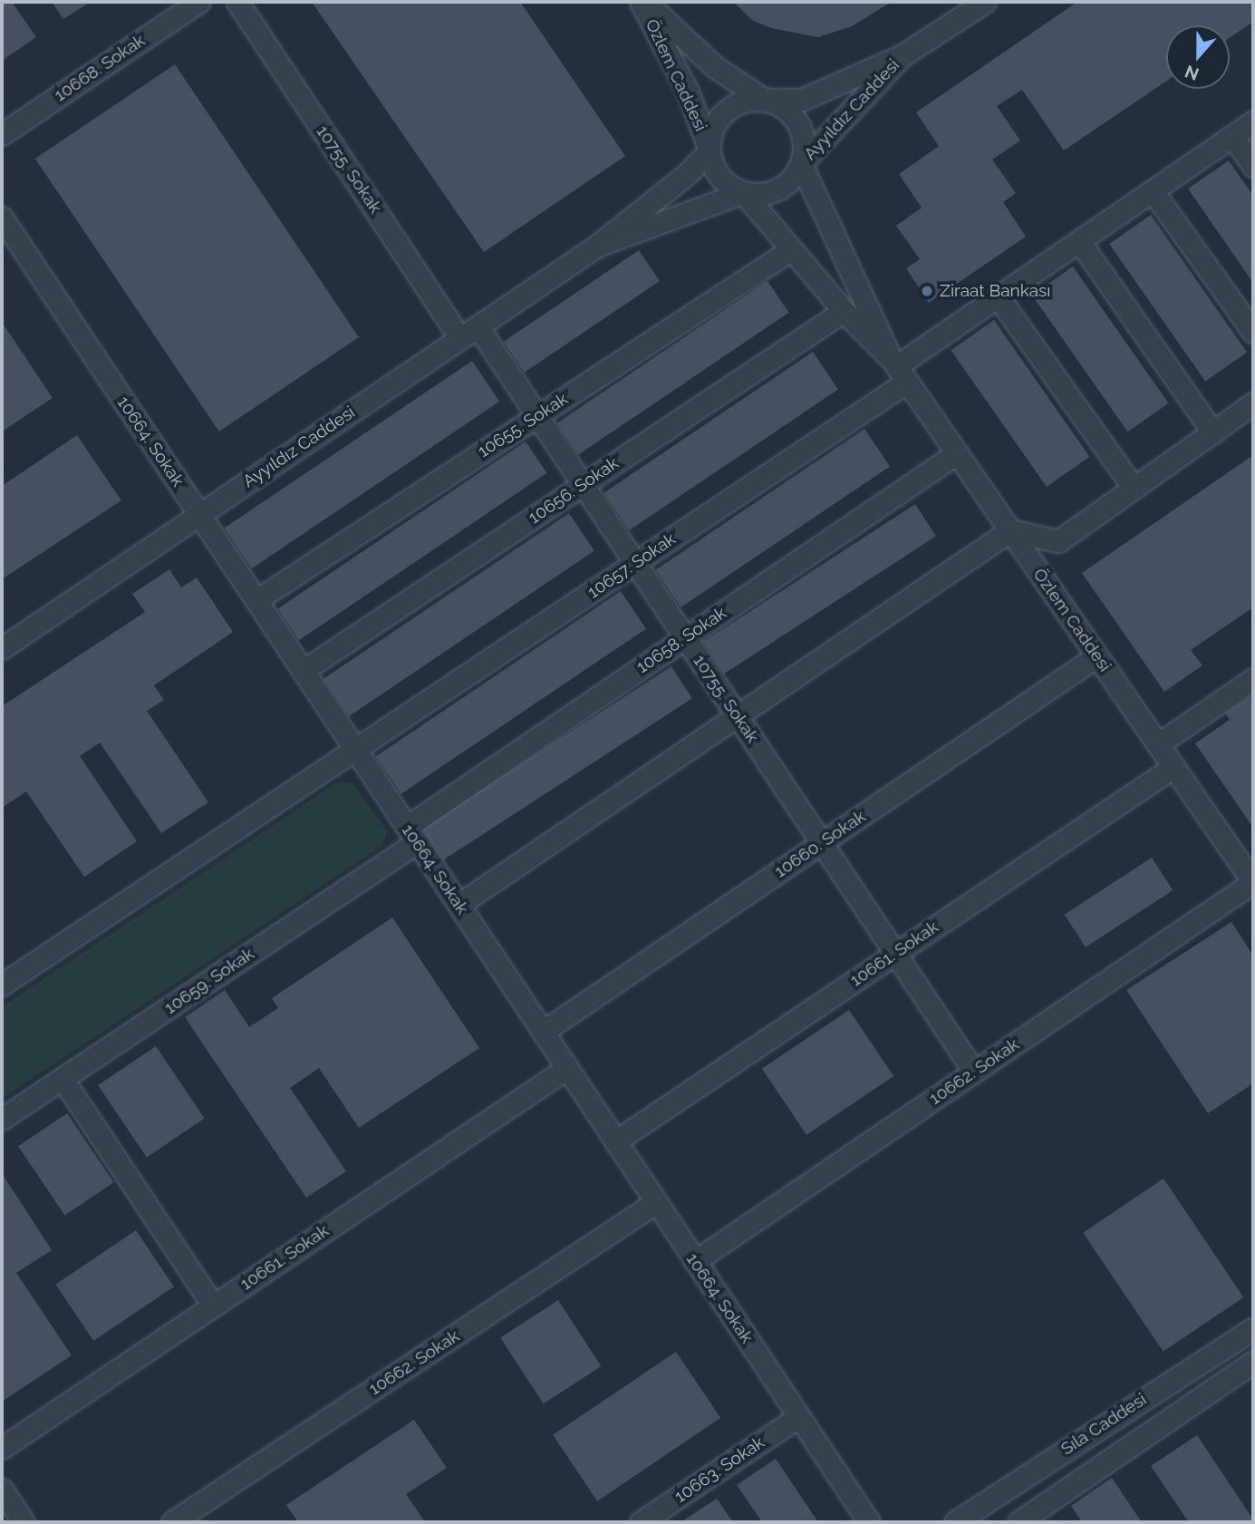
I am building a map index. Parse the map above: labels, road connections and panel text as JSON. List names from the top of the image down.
{
  "streets": {
    "street": [
      "10668. Sokak",
      "Özlem Caddesi",
      "Ayyıldız Caddesi",
      "10755. Sokak",
      "10655. Sokak",
      "10664. Sokak",
      "10656. Sokak",
      "10657. Sokak",
      "10658. Sokak",
      "10660. Sokak",
      "10661. Sokak",
      "10659. Sokak",
      "10662. Sokak",
      "Sıla Caddesi",
      "10663. Sokak"
    ]
  },
  "crossings": [
    ["Özlem Caddesi", "Ayyıldız Caddesi"],
    ["Özlem Caddesi", "10655. Sokak"],
    ["Özlem Caddesi", "10656. Sokak"],
    ["Özlem Caddesi", "10657. Sokak"],
    ["Özlem Caddesi", "10658. Sokak"],
    ["Özlem Caddesi", "10660. Sokak"],
    ["Özlem Caddesi", "10661. Sokak"],
    ["Özlem Caddesi", "10662. Sokak"],
    ["Ayyıldız Caddesi", "10755. Sokak"],
    ["Ayyıldız Caddesi", "10664. Sokak"],
    ["10755. Sokak", "10655. Sokak"],
    ["10755. Sokak", "10656. Sokak"],
    ["10755. Sokak", "10657. Sokak"],
    ["10755. Sokak", "10658. Sokak"],
    ["10755. Sokak", "10660. Sokak"],
    ["10755. Sokak", "10661. Sokak"],
    ["10755. Sokak", "10662. Sokak"],
    ["10655. Sokak", "10664. Sokak"],
    ["10664. Sokak", "10656. Sokak"],
    ["10664. Sokak", "10657. Sokak"],
    ["10664. Sokak", "10658. Sokak"],
    ["10664. Sokak", "10660. Sokak"],
    ["10664. Sokak", "10661. Sokak"],
    ["10664. Sokak", "10659. Sokak"],
    ["10664. Sokak", "10662. Sokak"],
    ["10664. Sokak", "10663. Sokak"],
    ["10658. Sokak", "10659. Sokak"]
  ],
  "places": ["Ziraat Bankası"],
  "north": "bottom"
}
